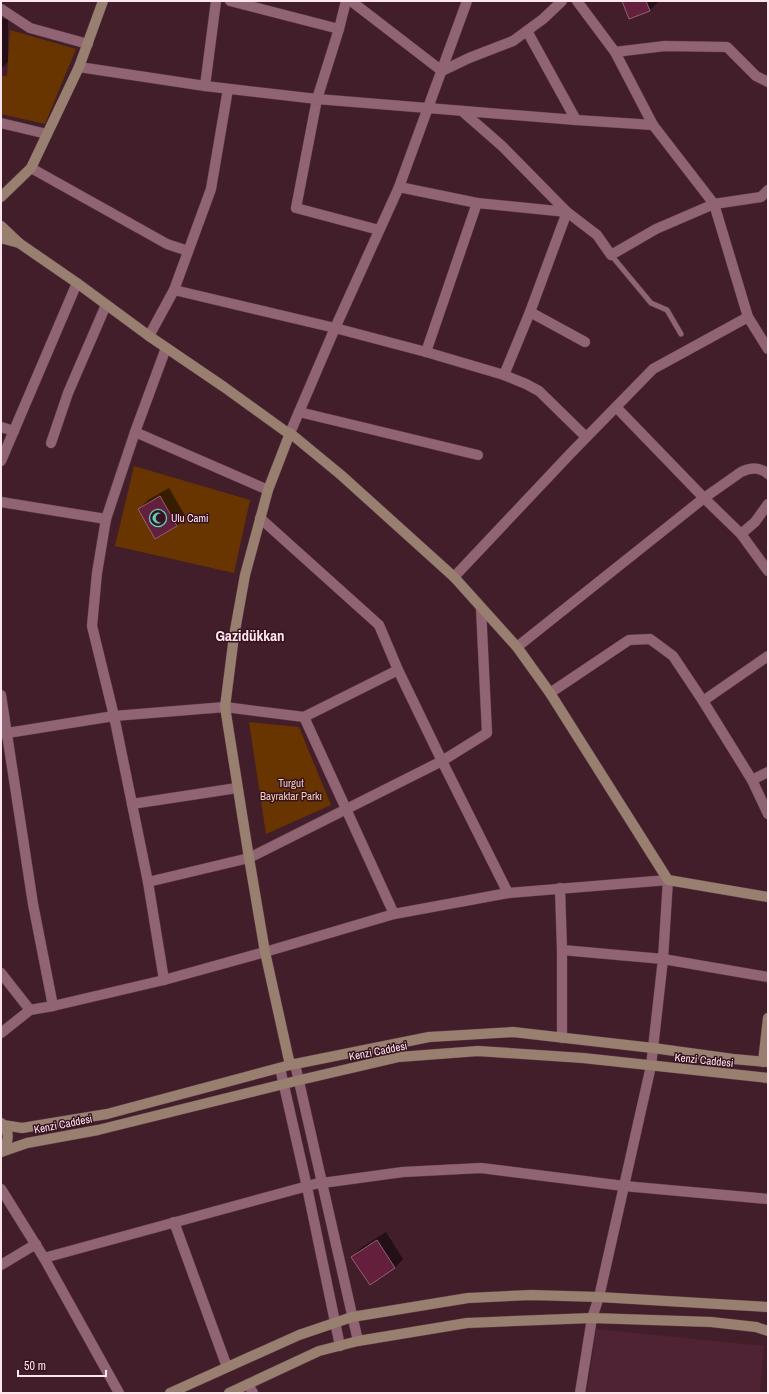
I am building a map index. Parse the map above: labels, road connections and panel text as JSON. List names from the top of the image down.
{
  "streets": {
    "street": ["Kenzi Caddesi"]
  },
  "districts": ["Gazidükkan"],
  "parks": ["Turgut Bayraktar Parkı"],
  "places": {
    "mosque": ["Ulu Cami"]
  },
  "scale_bar": "50 m"
}
